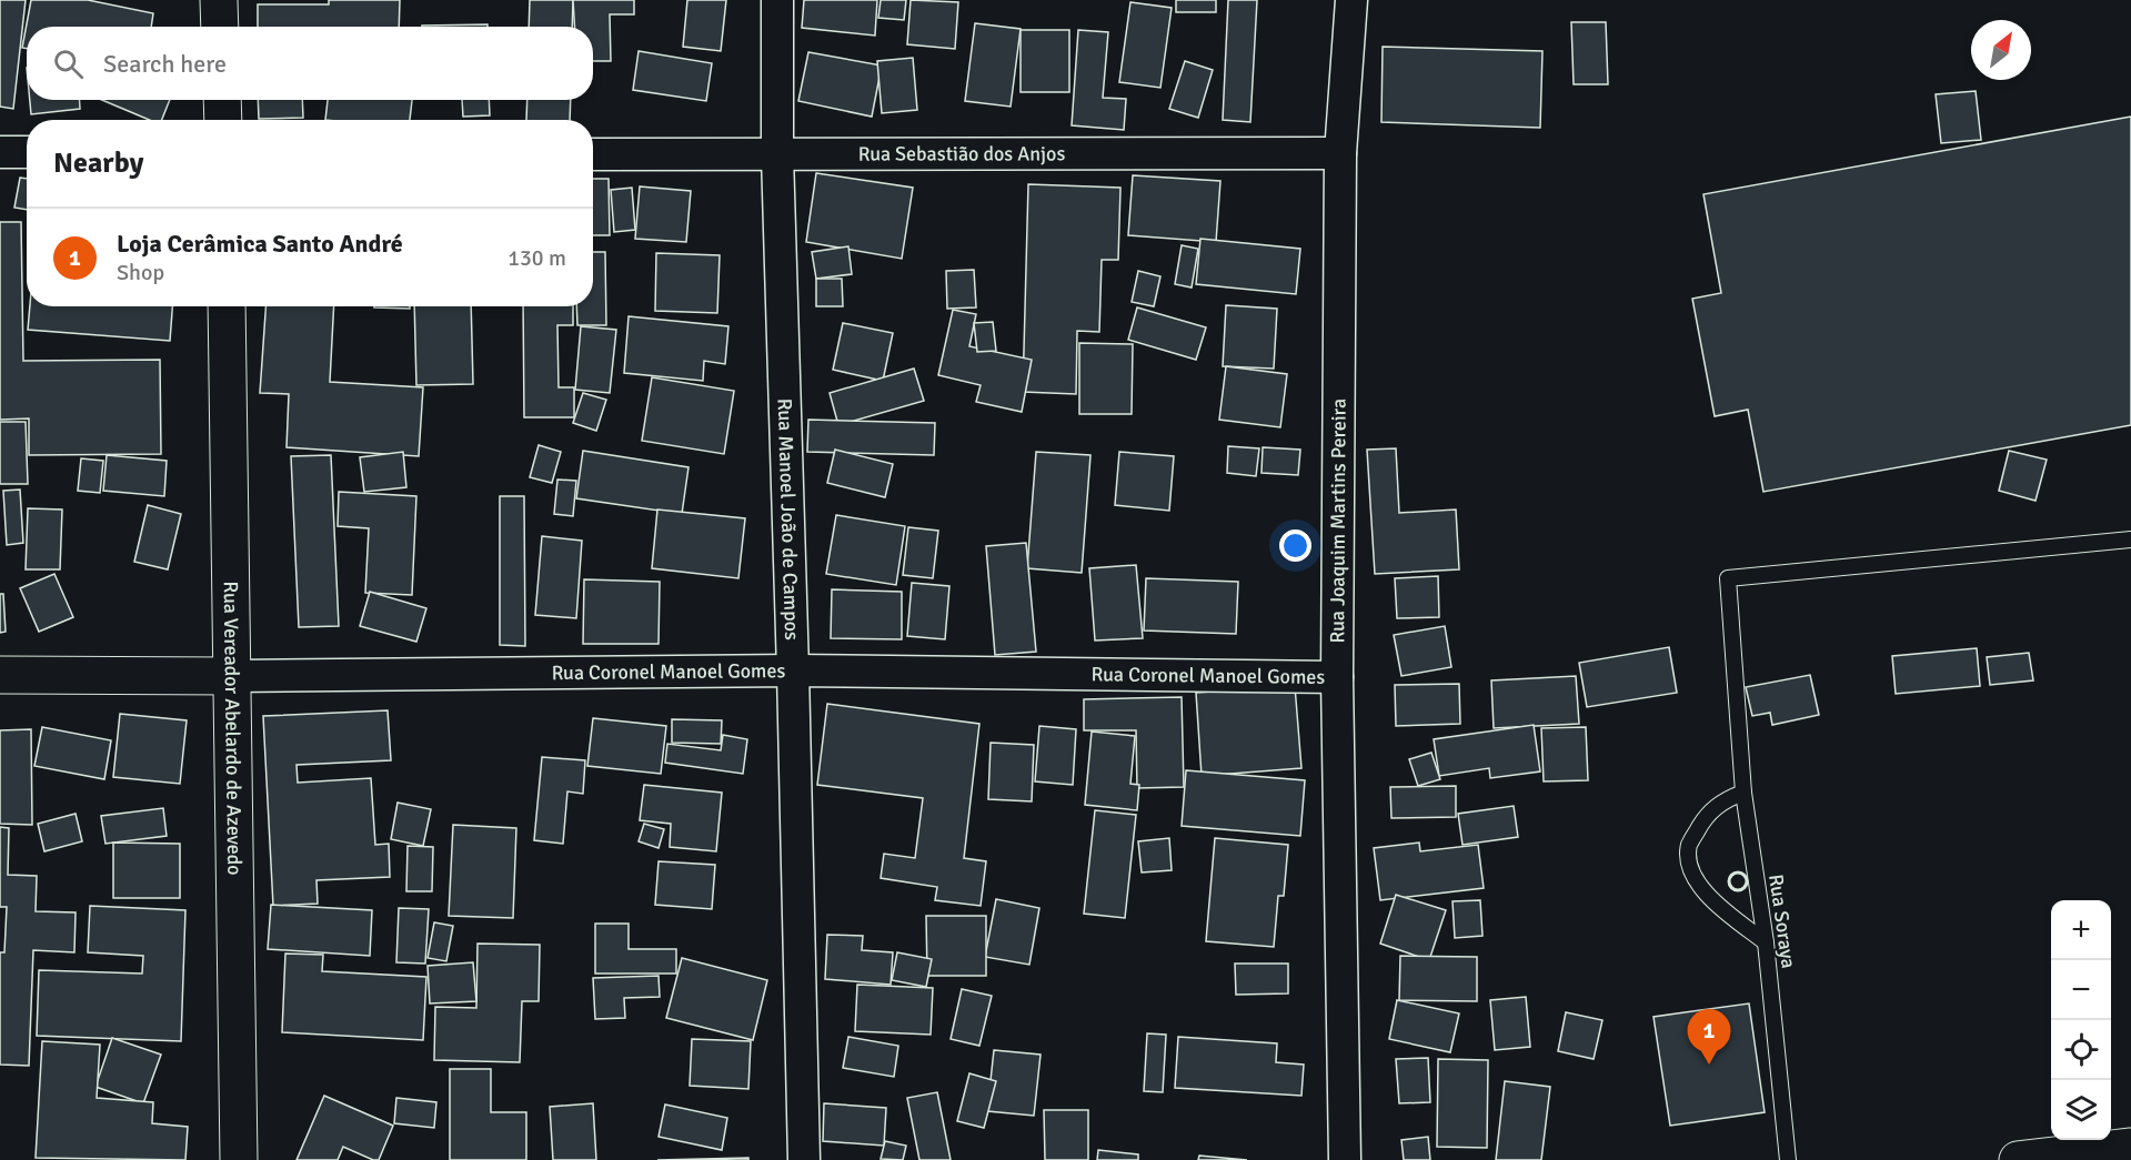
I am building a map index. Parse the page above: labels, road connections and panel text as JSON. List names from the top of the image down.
{
  "streets": {
    "street": [
      "Rua Sebastião dos Anjos",
      "Rua Joaquim Martins Pereira",
      "Rua Manoel João de Campos",
      "Rua Coronel Manoel Gomes",
      "Rua Vereador Abelardo de Azevedo"
    ],
    "lane": ["Rua Soraya"]
  },
  "crossings": [
    ["Rua Sebastião dos Anjos", "Rua Joaquim Martins Pereira"],
    ["Rua Sebastião dos Anjos", "Rua Manoel João de Campos"],
    ["Rua Joaquim Martins Pereira", "Rua Coronel Manoel Gomes"],
    ["Rua Manoel João de Campos", "Rua Coronel Manoel Gomes"],
    ["Rua Coronel Manoel Gomes", "Rua Vereador Abelardo de Azevedo"]
  ],
  "north": "top right",
  "page": {
    "search": "Search here",
    "heading": "Nearby",
    "list": [
      {
        "mark": "1",
        "name": "Loja Cerâmica Santo André",
        "note": "Shop",
        "value": "130 m"
      }
    ],
    "map_buttons": ["+", "−"],
    "pins": "1"
  }
}
